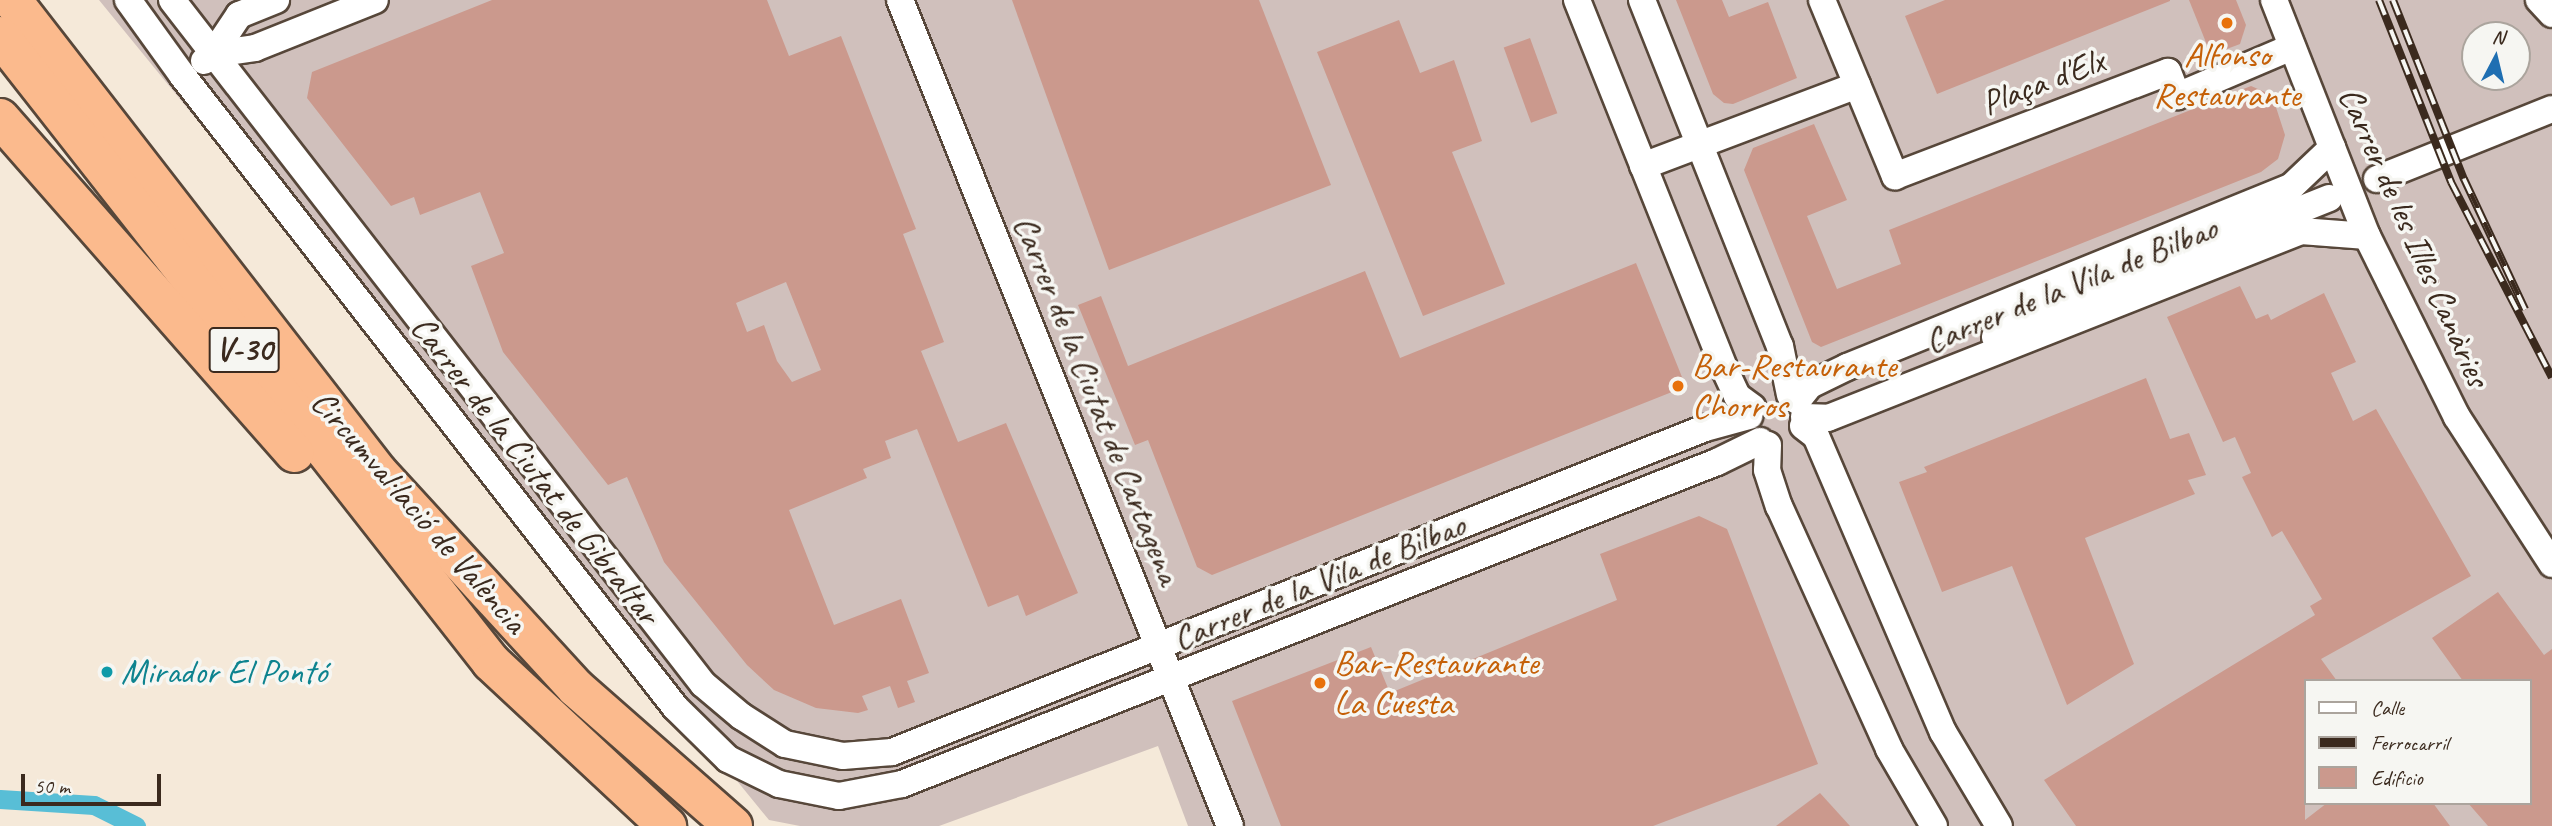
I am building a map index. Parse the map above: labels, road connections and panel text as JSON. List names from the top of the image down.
{
  "streets": {
    "highway": ["V-30", "Circumval·lació de València"],
    "street": [
      "Plaça d'Elx",
      "Carrer de les Illes Canàries",
      "Carrer de la Vila de Bilbao",
      "Carrer de la Ciutat de Cartagena",
      "Carrer de la Ciutat de Gibraltar"
    ]
  },
  "crossings": [
    ["Plaça d'Elx", "Carrer de les Illes Canàries"],
    ["Carrer de les Illes Canàries", "Carrer de la Vila de Bilbao"],
    ["Carrer de la Vila de Bilbao", "Carrer de la Ciutat de Cartagena"],
    ["Carrer de la Vila de Bilbao", "Carrer de la Ciutat de Gibraltar"]
  ],
  "places": [
    "Alfonso Restaurante",
    "Bar-Restaurante Chorros",
    "Mirador El Pontó",
    "Bar-Restaurante La Cuesta"
  ],
  "legend": ["Calle", "Ferrocarril", "Edificio"],
  "scale_bar": "50 m",
  "north": "top"
}
